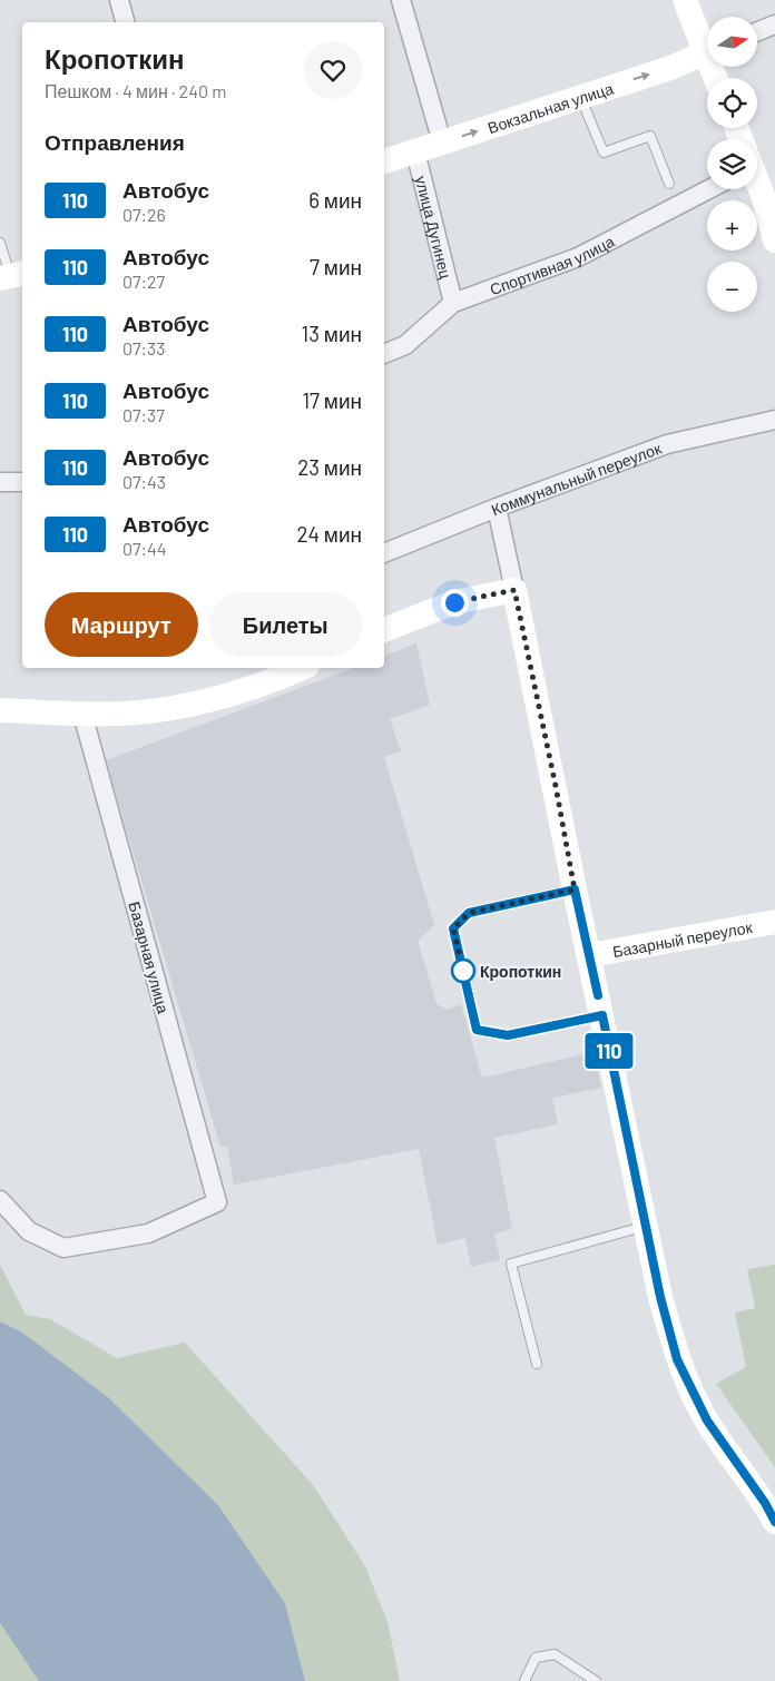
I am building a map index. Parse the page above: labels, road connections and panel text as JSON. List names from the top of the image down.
{
  "streets": {
    "main road": ["Вокзальная улица", "Базарный переулок"],
    "street": [
      "улица Дугинец",
      "Спортивная улица",
      "Коммунальный переулок",
      "Базарная улица"
    ]
  },
  "crossings": [
    ["Вокзальная улица", "улица Дугинец"],
    ["улица Дугинец", "Спортивная улица"]
  ],
  "one_way": ["Вокзальная улица"],
  "places": ["Кропоткин"],
  "lines": ["bus line 110"],
  "north": "right",
  "page": {
    "on_map": "110",
    "map_buttons": ["+", "−"],
    "heading": [
      ["Кропоткин", "Пешком · 4 мин · 240 m"],
      "Отправления"
    ],
    "list": [
      {
        "mark": "110",
        "name": "Автобус",
        "note": "07:26",
        "value": "6 мин"
      },
      {
        "mark": "110",
        "name": "Автобус",
        "note": "07:27",
        "value": "7 мин"
      },
      {
        "mark": "110",
        "name": "Автобус",
        "note": "07:33",
        "value": "13 мин"
      },
      {
        "mark": "110",
        "name": "Автобус",
        "note": "07:37",
        "value": "17 мин"
      },
      {
        "mark": "110",
        "name": "Автобус",
        "note": "07:43",
        "value": "23 мин"
      },
      {
        "mark": "110",
        "name": "Автобус",
        "note": "07:44",
        "value": "24 мин"
      }
    ],
    "buttons": ["Маршрут", "Билеты"]
  }
}
